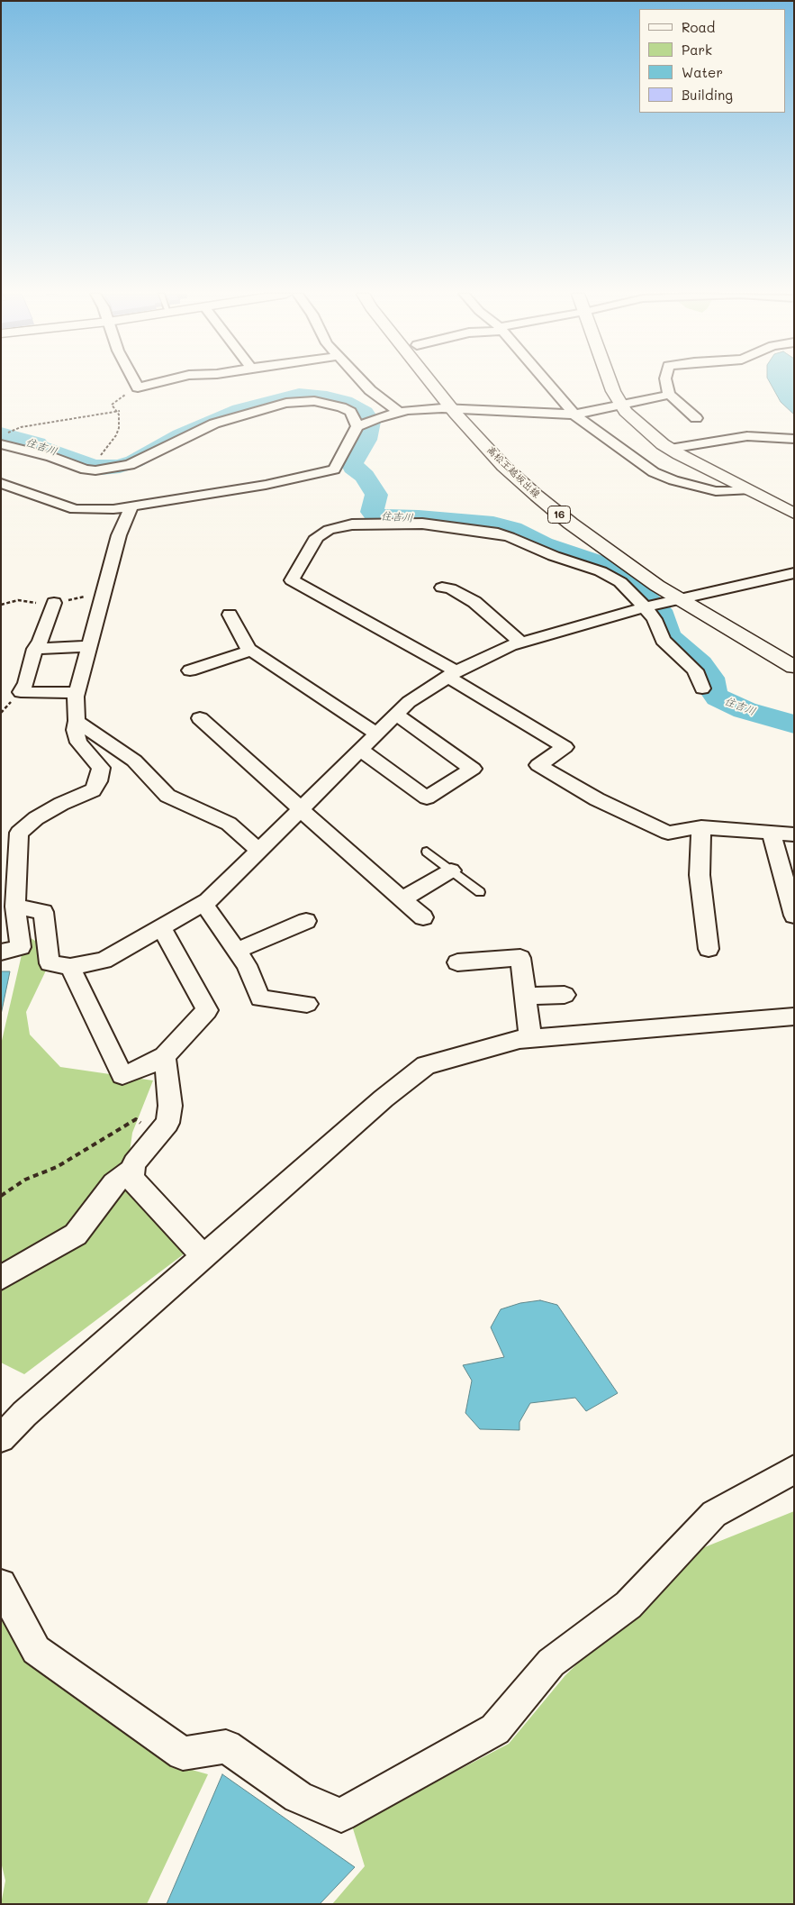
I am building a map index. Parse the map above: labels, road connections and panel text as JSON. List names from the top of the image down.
{
  "streets": {
    "main road": ["高松王越坂出線", "16"]
  },
  "water": ["住吉川"],
  "legend": [
    "Road",
    "Park",
    "Water",
    "Building"
  ]
}
